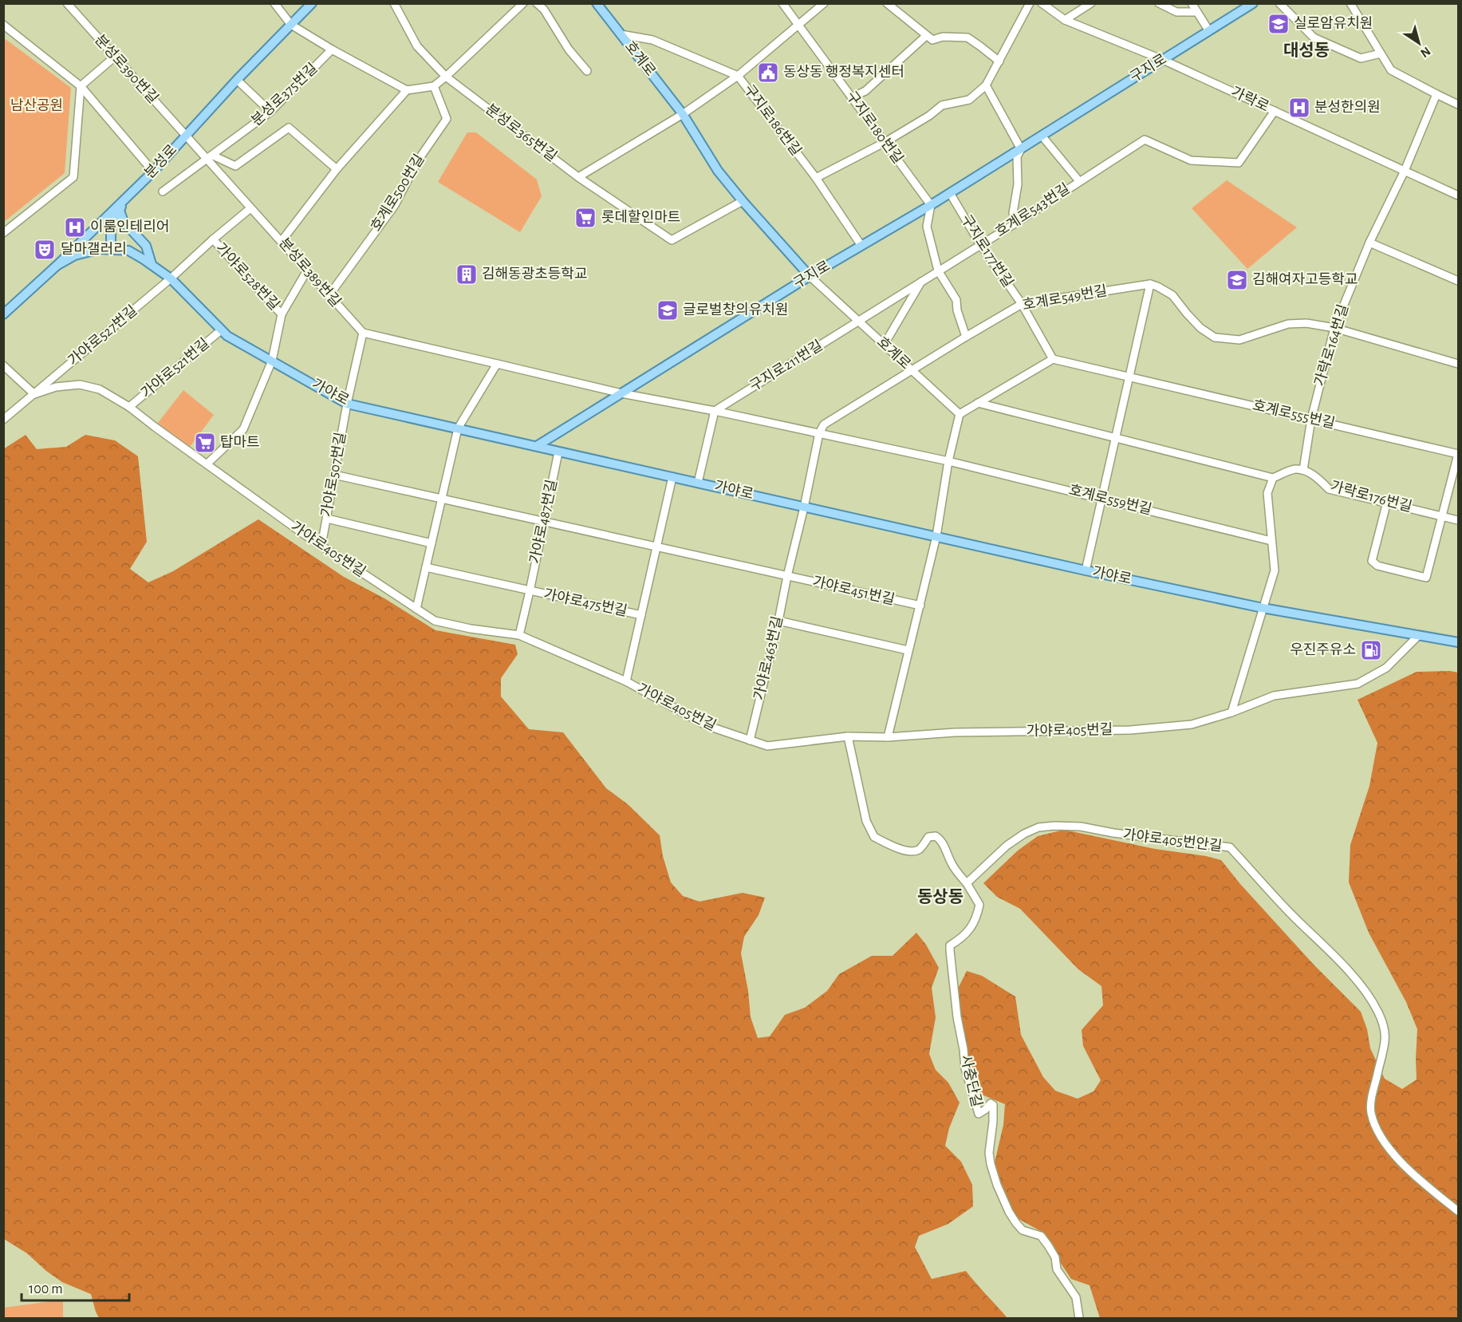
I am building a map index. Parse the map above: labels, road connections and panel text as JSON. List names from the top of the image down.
{
  "streets": {
    "main road": [
      "호계로",
      "구지로",
      "분성로",
      "가야로"
    ],
    "street": [
      "분성로390번길",
      "분성로375번길",
      "가락로",
      "구지로186번길",
      "구지로180번길",
      "분성로365번길",
      "호계로500번길",
      "호계로543번길",
      "구지로177번길",
      "분성로389번길",
      "가야로528번길",
      "호계로549번길",
      "가야로527번길",
      "가락로164번길",
      "구지로211번길",
      "가야로521번길",
      "호계로555번길",
      "가야로507번길",
      "가락로176번길",
      "호계로559번길",
      "가야로487번길",
      "가야로405번길",
      "가야로451번길",
      "가야로475번길",
      "가야로463번길",
      "가야로405번안길",
      "사충단길"
    ]
  },
  "crossings": [
    ["호계로", "구지로"],
    ["호계로", "구지로186번길"],
    ["호계로", "분성로365번길"],
    ["호계로", "호계로543번길"],
    ["호계로", "호계로549번길"],
    ["호계로", "구지로211번길"],
    ["구지로", "가락로"],
    ["구지로", "구지로186번길"],
    ["구지로", "구지로180번길"],
    ["구지로", "구지로177번길"],
    ["구지로", "가야로"],
    ["분성로390번길", "분성로"],
    ["분성로390번길", "분성로389번길"],
    ["분성로375번길", "분성로"],
    ["분성로375번길", "분성로389번길"],
    ["가락로", "호계로543번길"],
    ["가락로", "가락로164번길"],
    ["분성로", "분성로389번길"],
    ["분성로", "가야로"],
    ["호계로500번길", "분성로389번길"],
    ["호계로543번길", "구지로177번길"],
    ["호계로543번길", "구지로211번길"],
    ["구지로177번길", "호계로549번길"],
    ["구지로177번길", "호계로555번길"],
    ["분성로389번길", "가야로528번길"],
    ["가야로528번길", "가야로527번길"],
    ["가야로528번길", "가야로"],
    ["가야로527번길", "가야로"],
    ["가야로527번길", "가야로405번길"],
    ["가락로164번길", "호계로555번길"],
    ["가락로164번길", "가락로176번길"],
    ["가야로521번길", "가야로"],
    ["가야로521번길", "가야로405번길"],
    ["가야로", "가야로507번길"],
    ["가야로", "가야로487번길"],
    ["가야로", "가야로405번길"],
    ["가야로", "가야로475번길"],
    ["가야로", "가야로463번길"],
    ["가야로507번길", "가야로405번길"],
    ["가야로487번길", "가야로405번길"],
    ["가야로487번길", "가야로475번길"],
    ["가야로405번길", "가야로475번길"],
    ["가야로405번길", "가야로463번길"],
    ["가야로451번길", "가야로463번길"],
    ["가야로405번안길", "사충단길"]
  ],
  "districts": ["대성동", "동상동"],
  "parks": ["남산공원"],
  "places": {
    "school or university": ["실로암유치원", "김해여자고등학교", "글로벌창의유치원"],
    "public building": ["동상동 행정복지센터"],
    "hospital": ["분성한의원", "이룸인테리어"],
    "supermarket": ["롯데할인마트", "탑마트"],
    "theatre": ["달마갤러리"],
    "building": ["김해동광초등학교"],
    "fuel station": ["우진주유소"]
  },
  "scale_bar": "100 m",
  "north": "bottom right"
}
